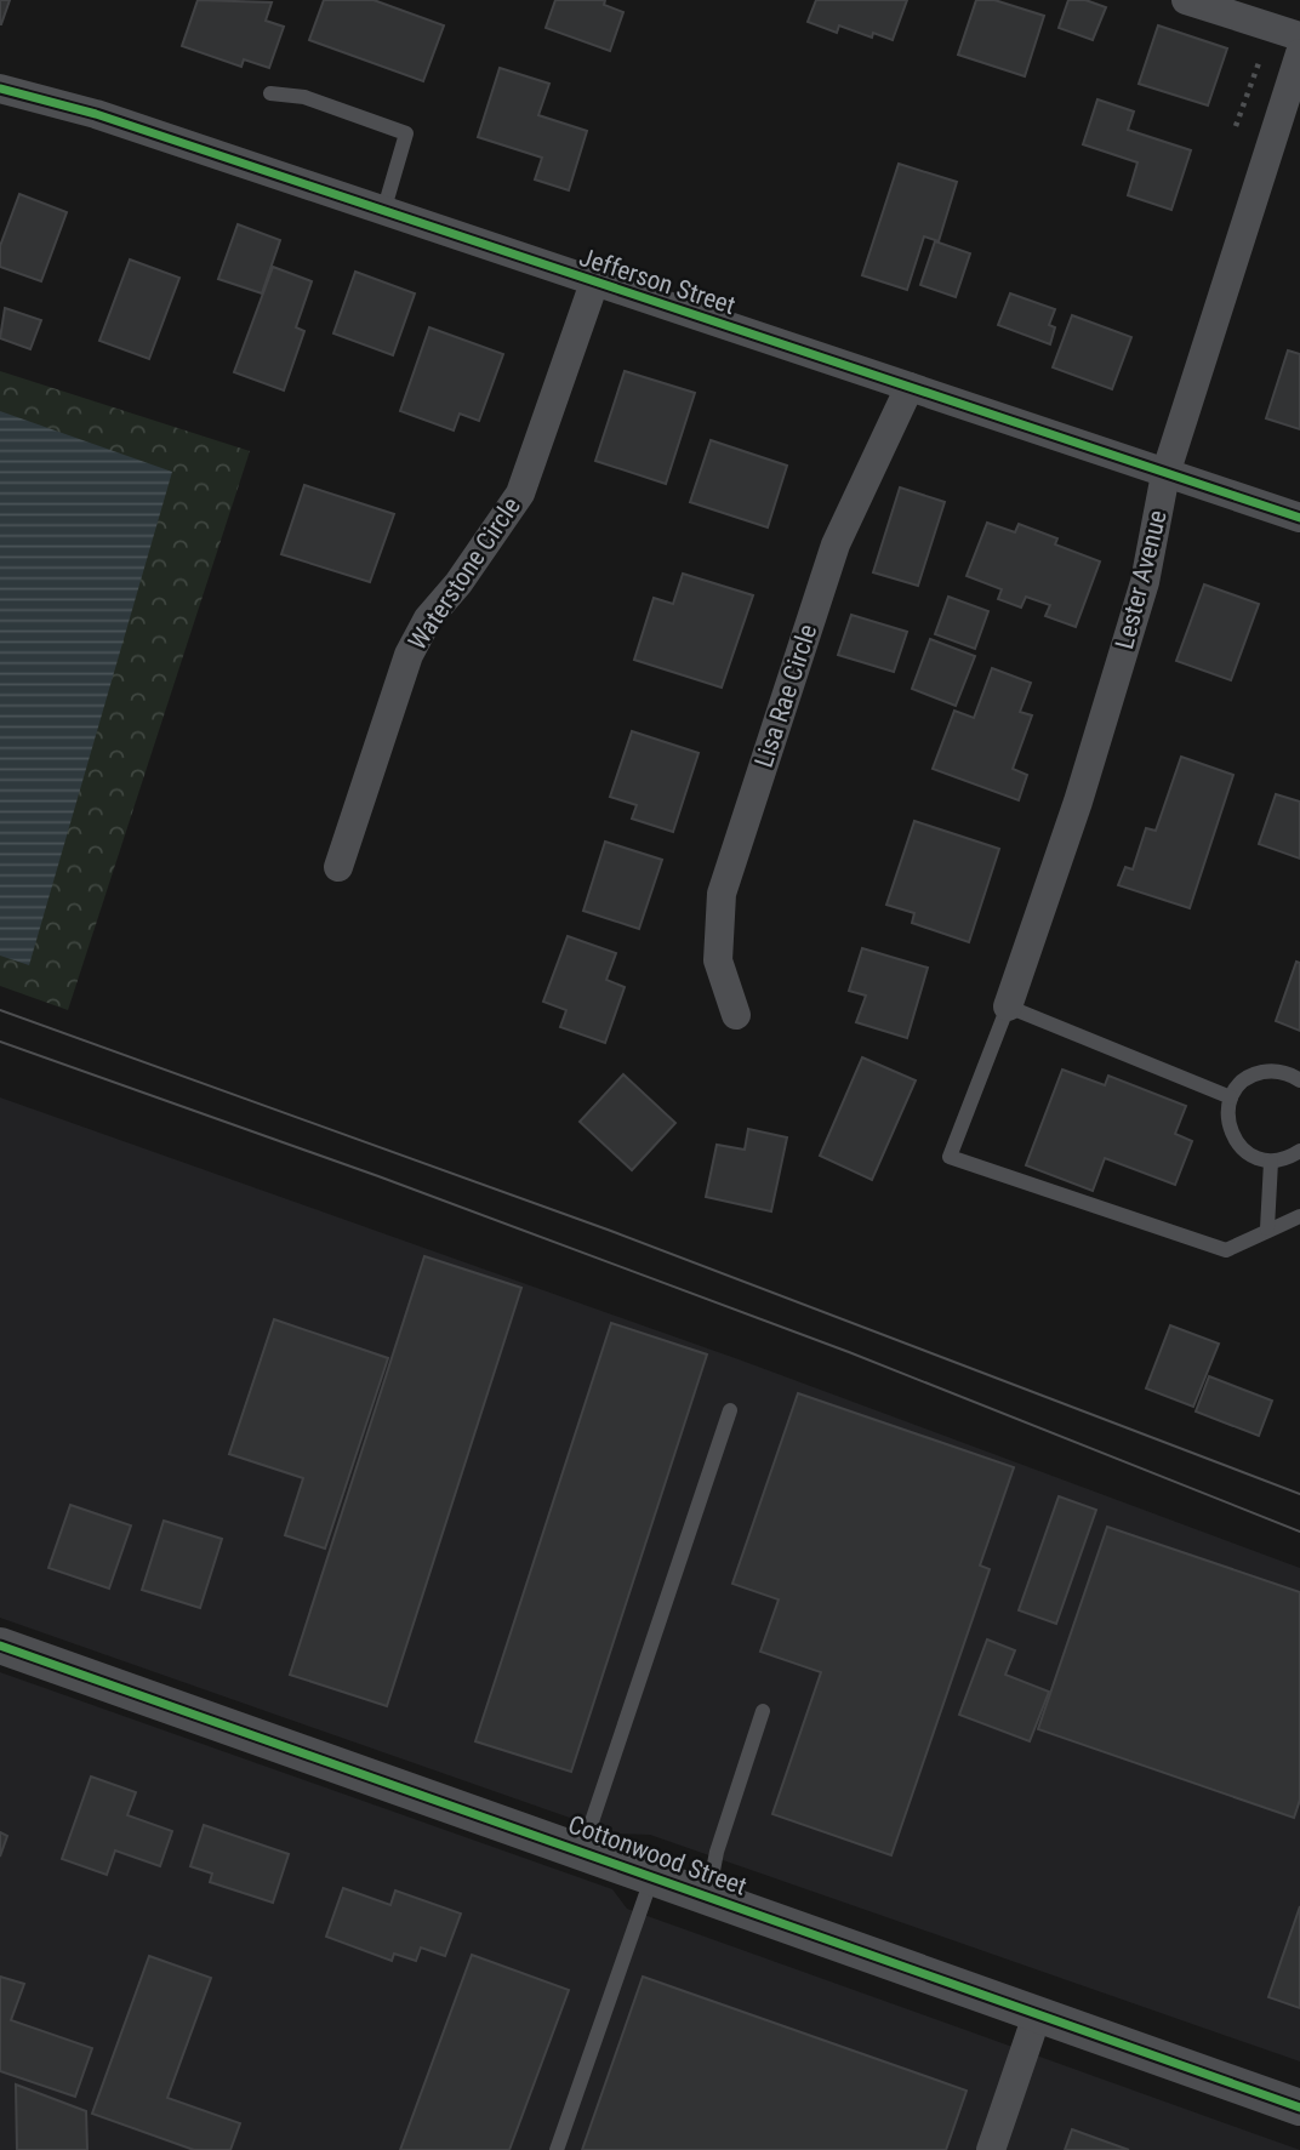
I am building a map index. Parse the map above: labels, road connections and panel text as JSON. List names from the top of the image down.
{
  "streets": {
    "street": [
      "Jefferson Street",
      "Waterstone Circle",
      "Lester Avenue",
      "Lisa Rae Circle",
      "Cottonwood Street"
    ]
  },
  "crossings": [
    ["Jefferson Street", "Waterstone Circle"],
    ["Jefferson Street", "Lester Avenue"],
    ["Jefferson Street", "Lisa Rae Circle"]
  ]
}
